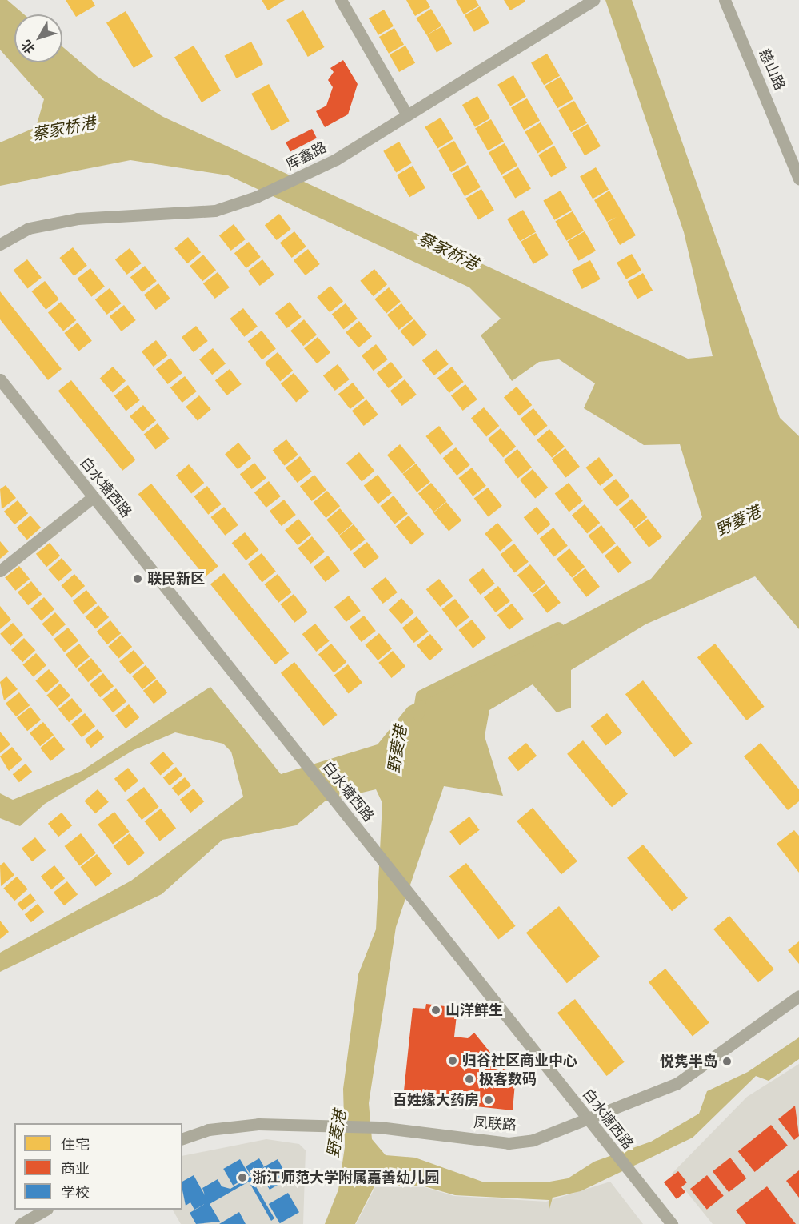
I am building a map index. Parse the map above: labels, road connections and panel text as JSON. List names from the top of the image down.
{
  "streets": {
    "street": [
      "慈山路",
      "厍鑫路",
      "白水塘西路",
      "凤联路"
    ]
  },
  "crossings": [
    ["白水塘西路", "凤联路"]
  ],
  "water": ["蔡家桥港", "野菱港"],
  "places": [
    "联民新区",
    "山洋鲜生",
    "归谷社区商业中心",
    "悦隽半岛",
    "极客数码",
    "百姓缘大药房",
    "浙江师范大学附属嘉善幼儿园"
  ],
  "legend": ["住宅", "商业", "学校"],
  "north": "bottom left"
}
